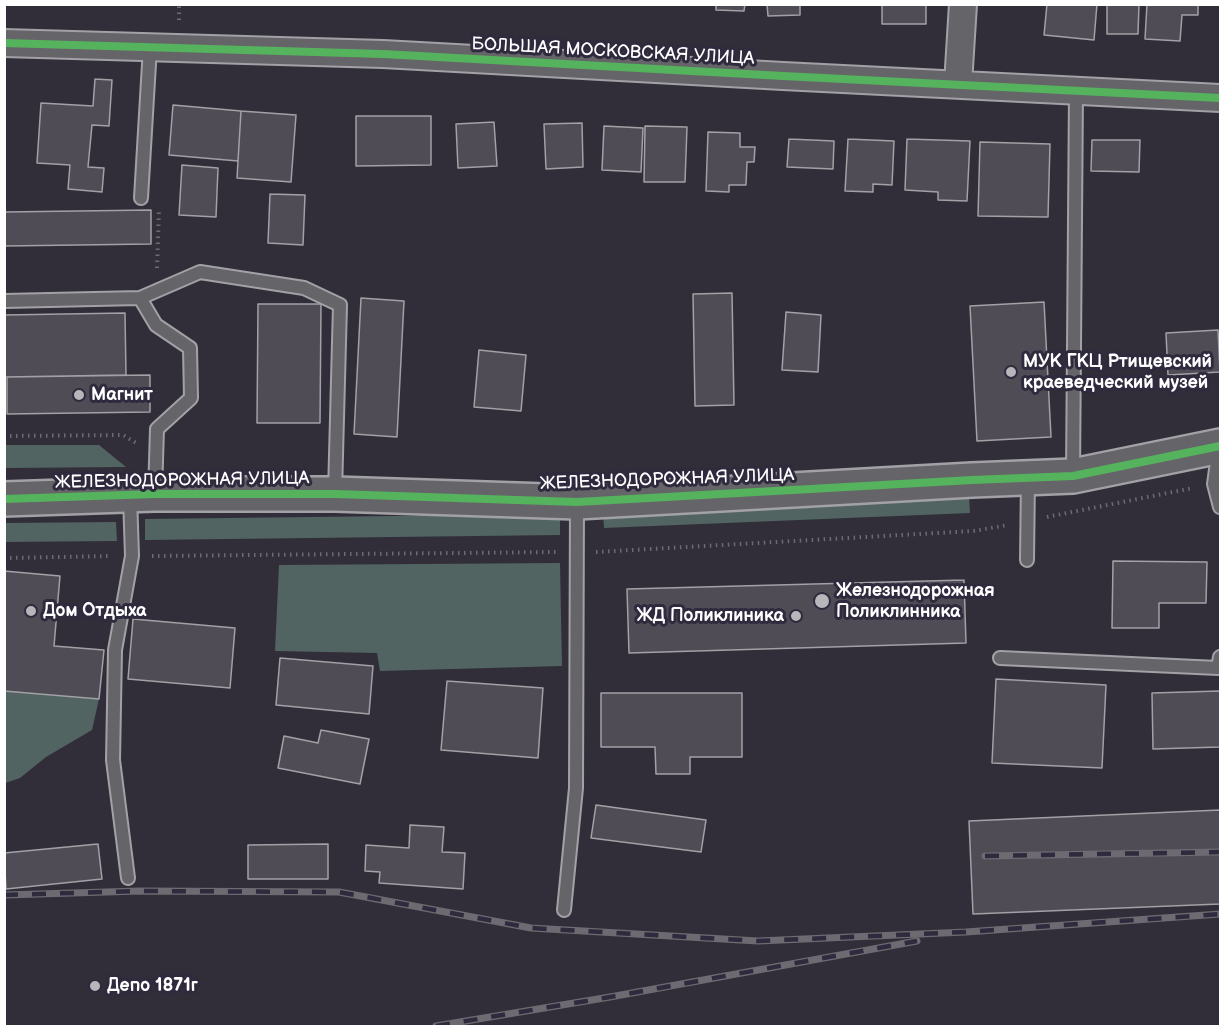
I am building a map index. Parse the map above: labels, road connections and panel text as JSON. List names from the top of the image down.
{
  "streets": {
    "street": ["БОЛЬШАЯ МОСКОВСКАЯ УЛИЦА", "ЖЕЛЕЗНОДОРОЖНАЯ УЛИЦА"]
  },
  "places": [
    "МУК ГКЦ Ртищевский краеведческий музей",
    "Магнит",
    "Железнодорожная Поликлинника",
    "Дом Отдыха",
    "ЖД Поликлиника",
    "Депо 1871г"
  ]
}
